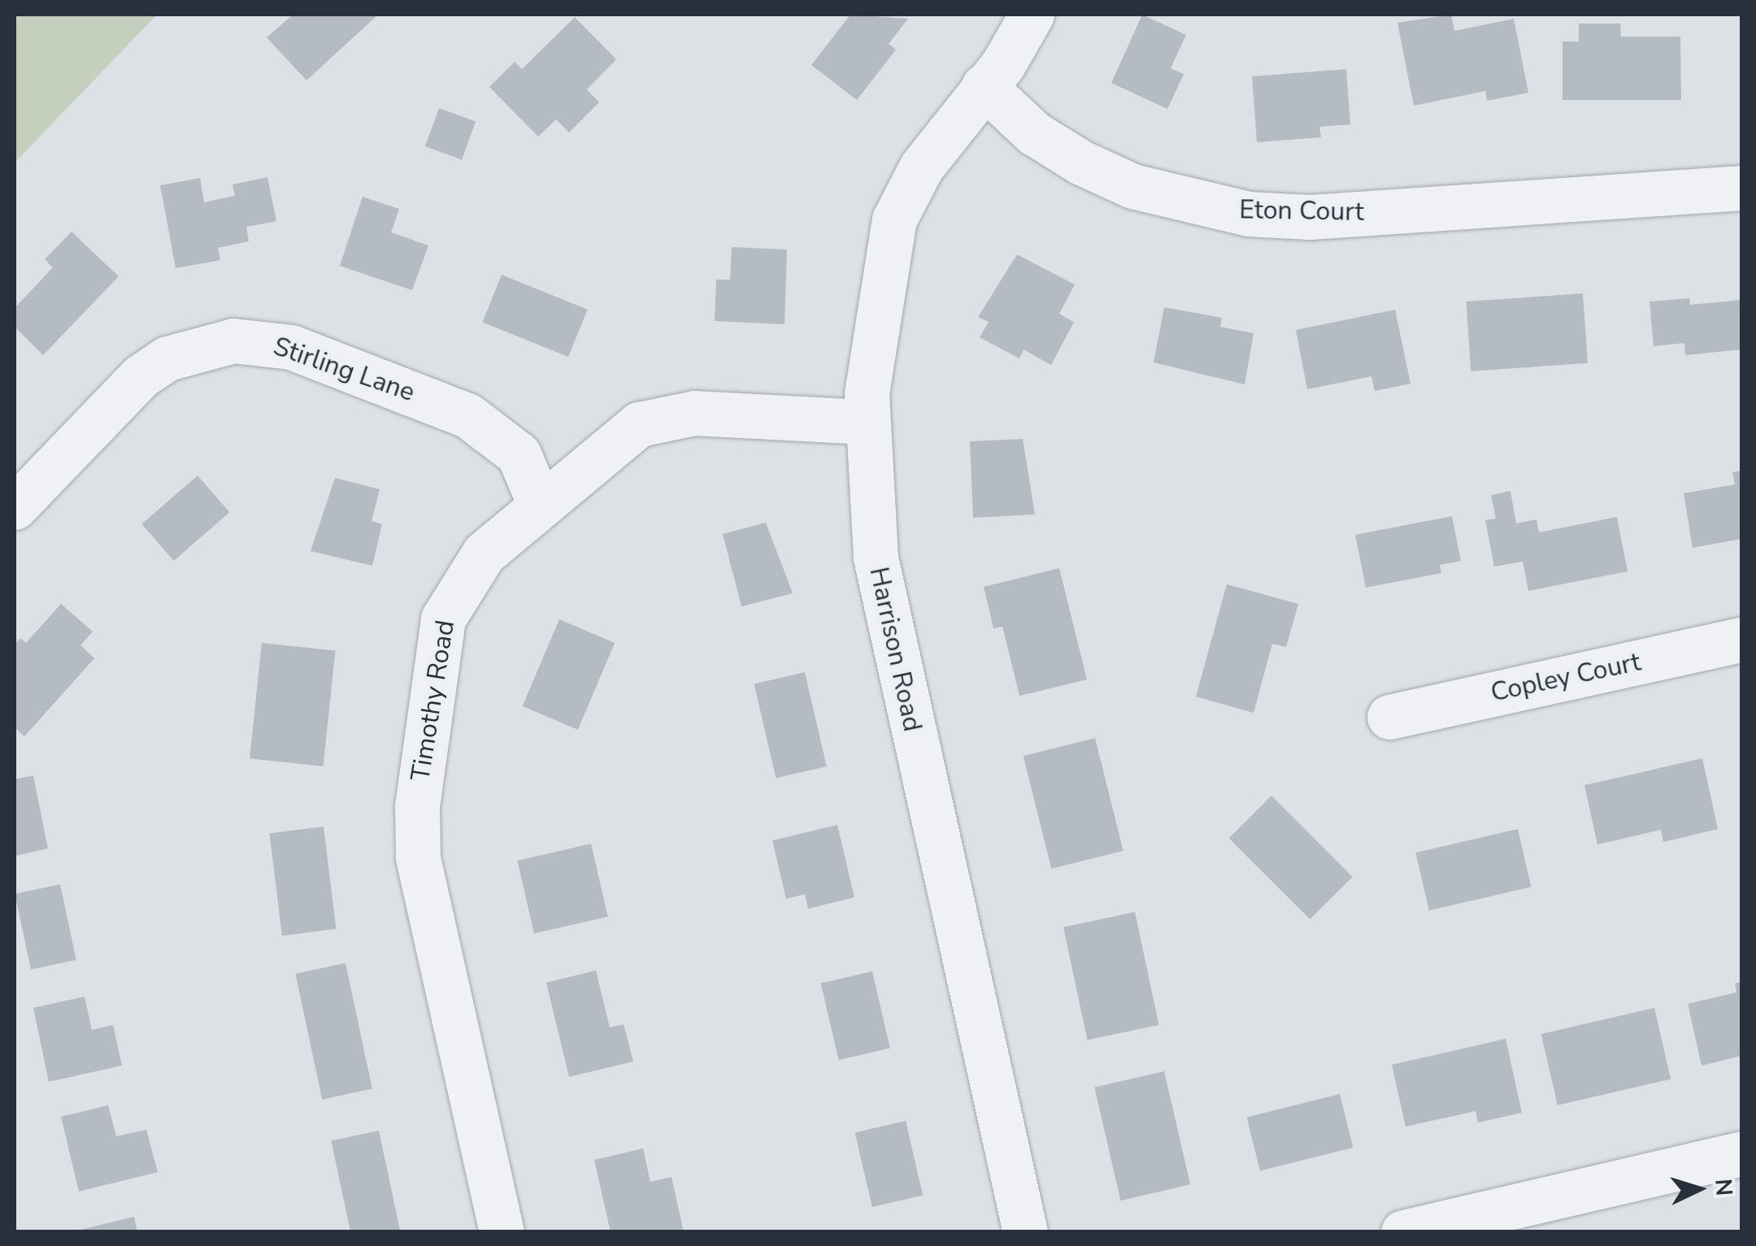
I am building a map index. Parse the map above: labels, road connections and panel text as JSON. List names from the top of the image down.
{
  "streets": {
    "street": [
      "Eton Court",
      "Stirling Lane",
      "Harrison Road",
      "Copley Court",
      "Timothy Road"
    ]
  },
  "crossings": [
    ["Eton Court", "Harrison Road"],
    ["Stirling Lane", "Timothy Road"],
    ["Harrison Road", "Timothy Road"]
  ],
  "north": "right"
}
